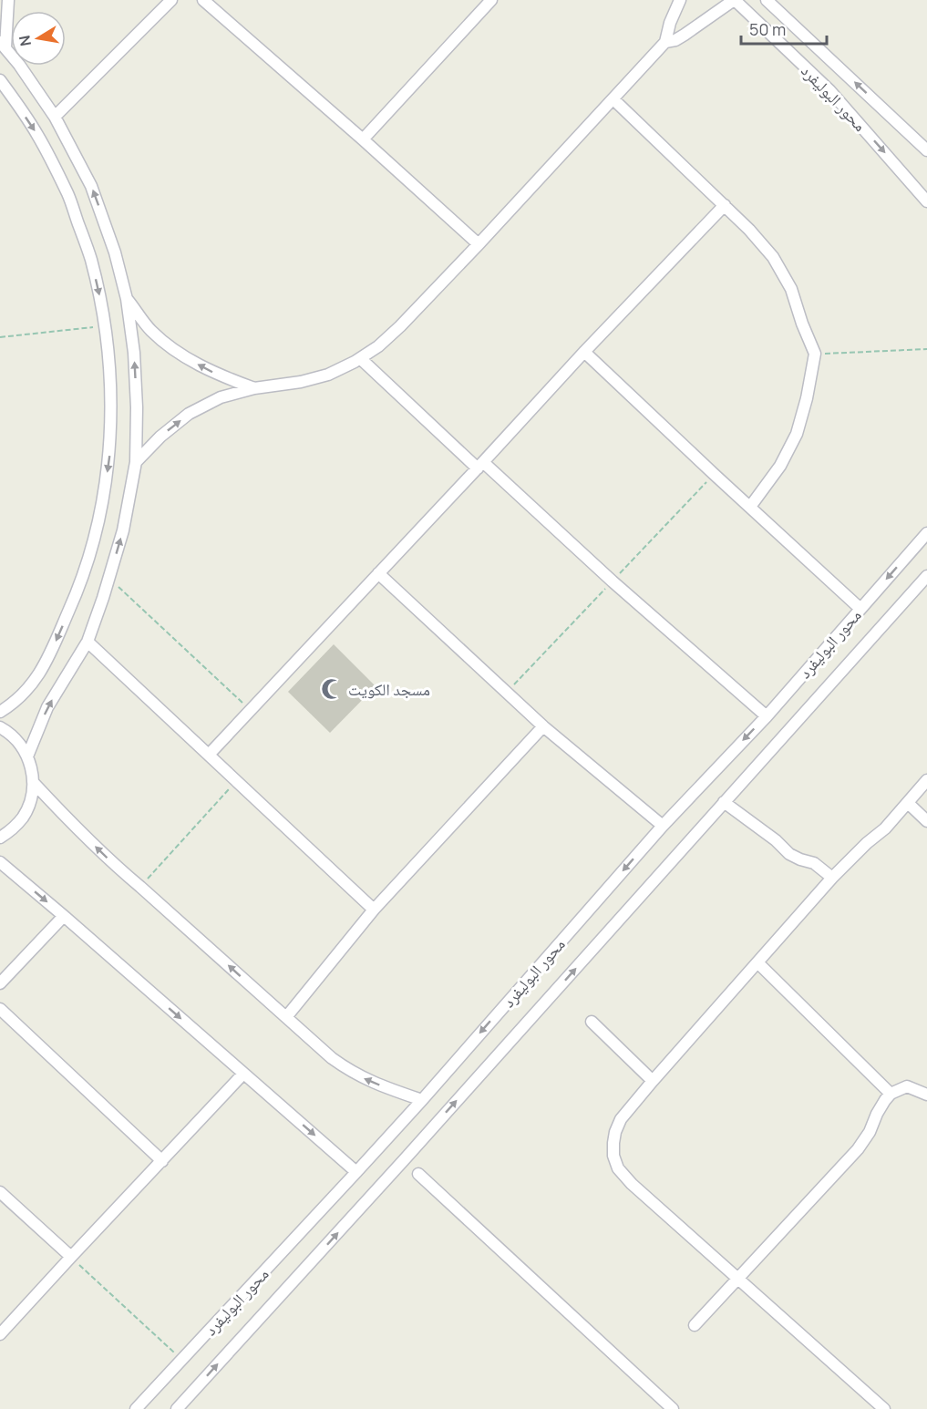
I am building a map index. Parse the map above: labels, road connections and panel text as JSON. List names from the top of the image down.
{
  "streets": {
    "street": ["محور البوليفرد"]
  },
  "places": {
    "mosque": ["مسجد الكويت"]
  },
  "scale_bar": "50 m",
  "north": "left"
}
